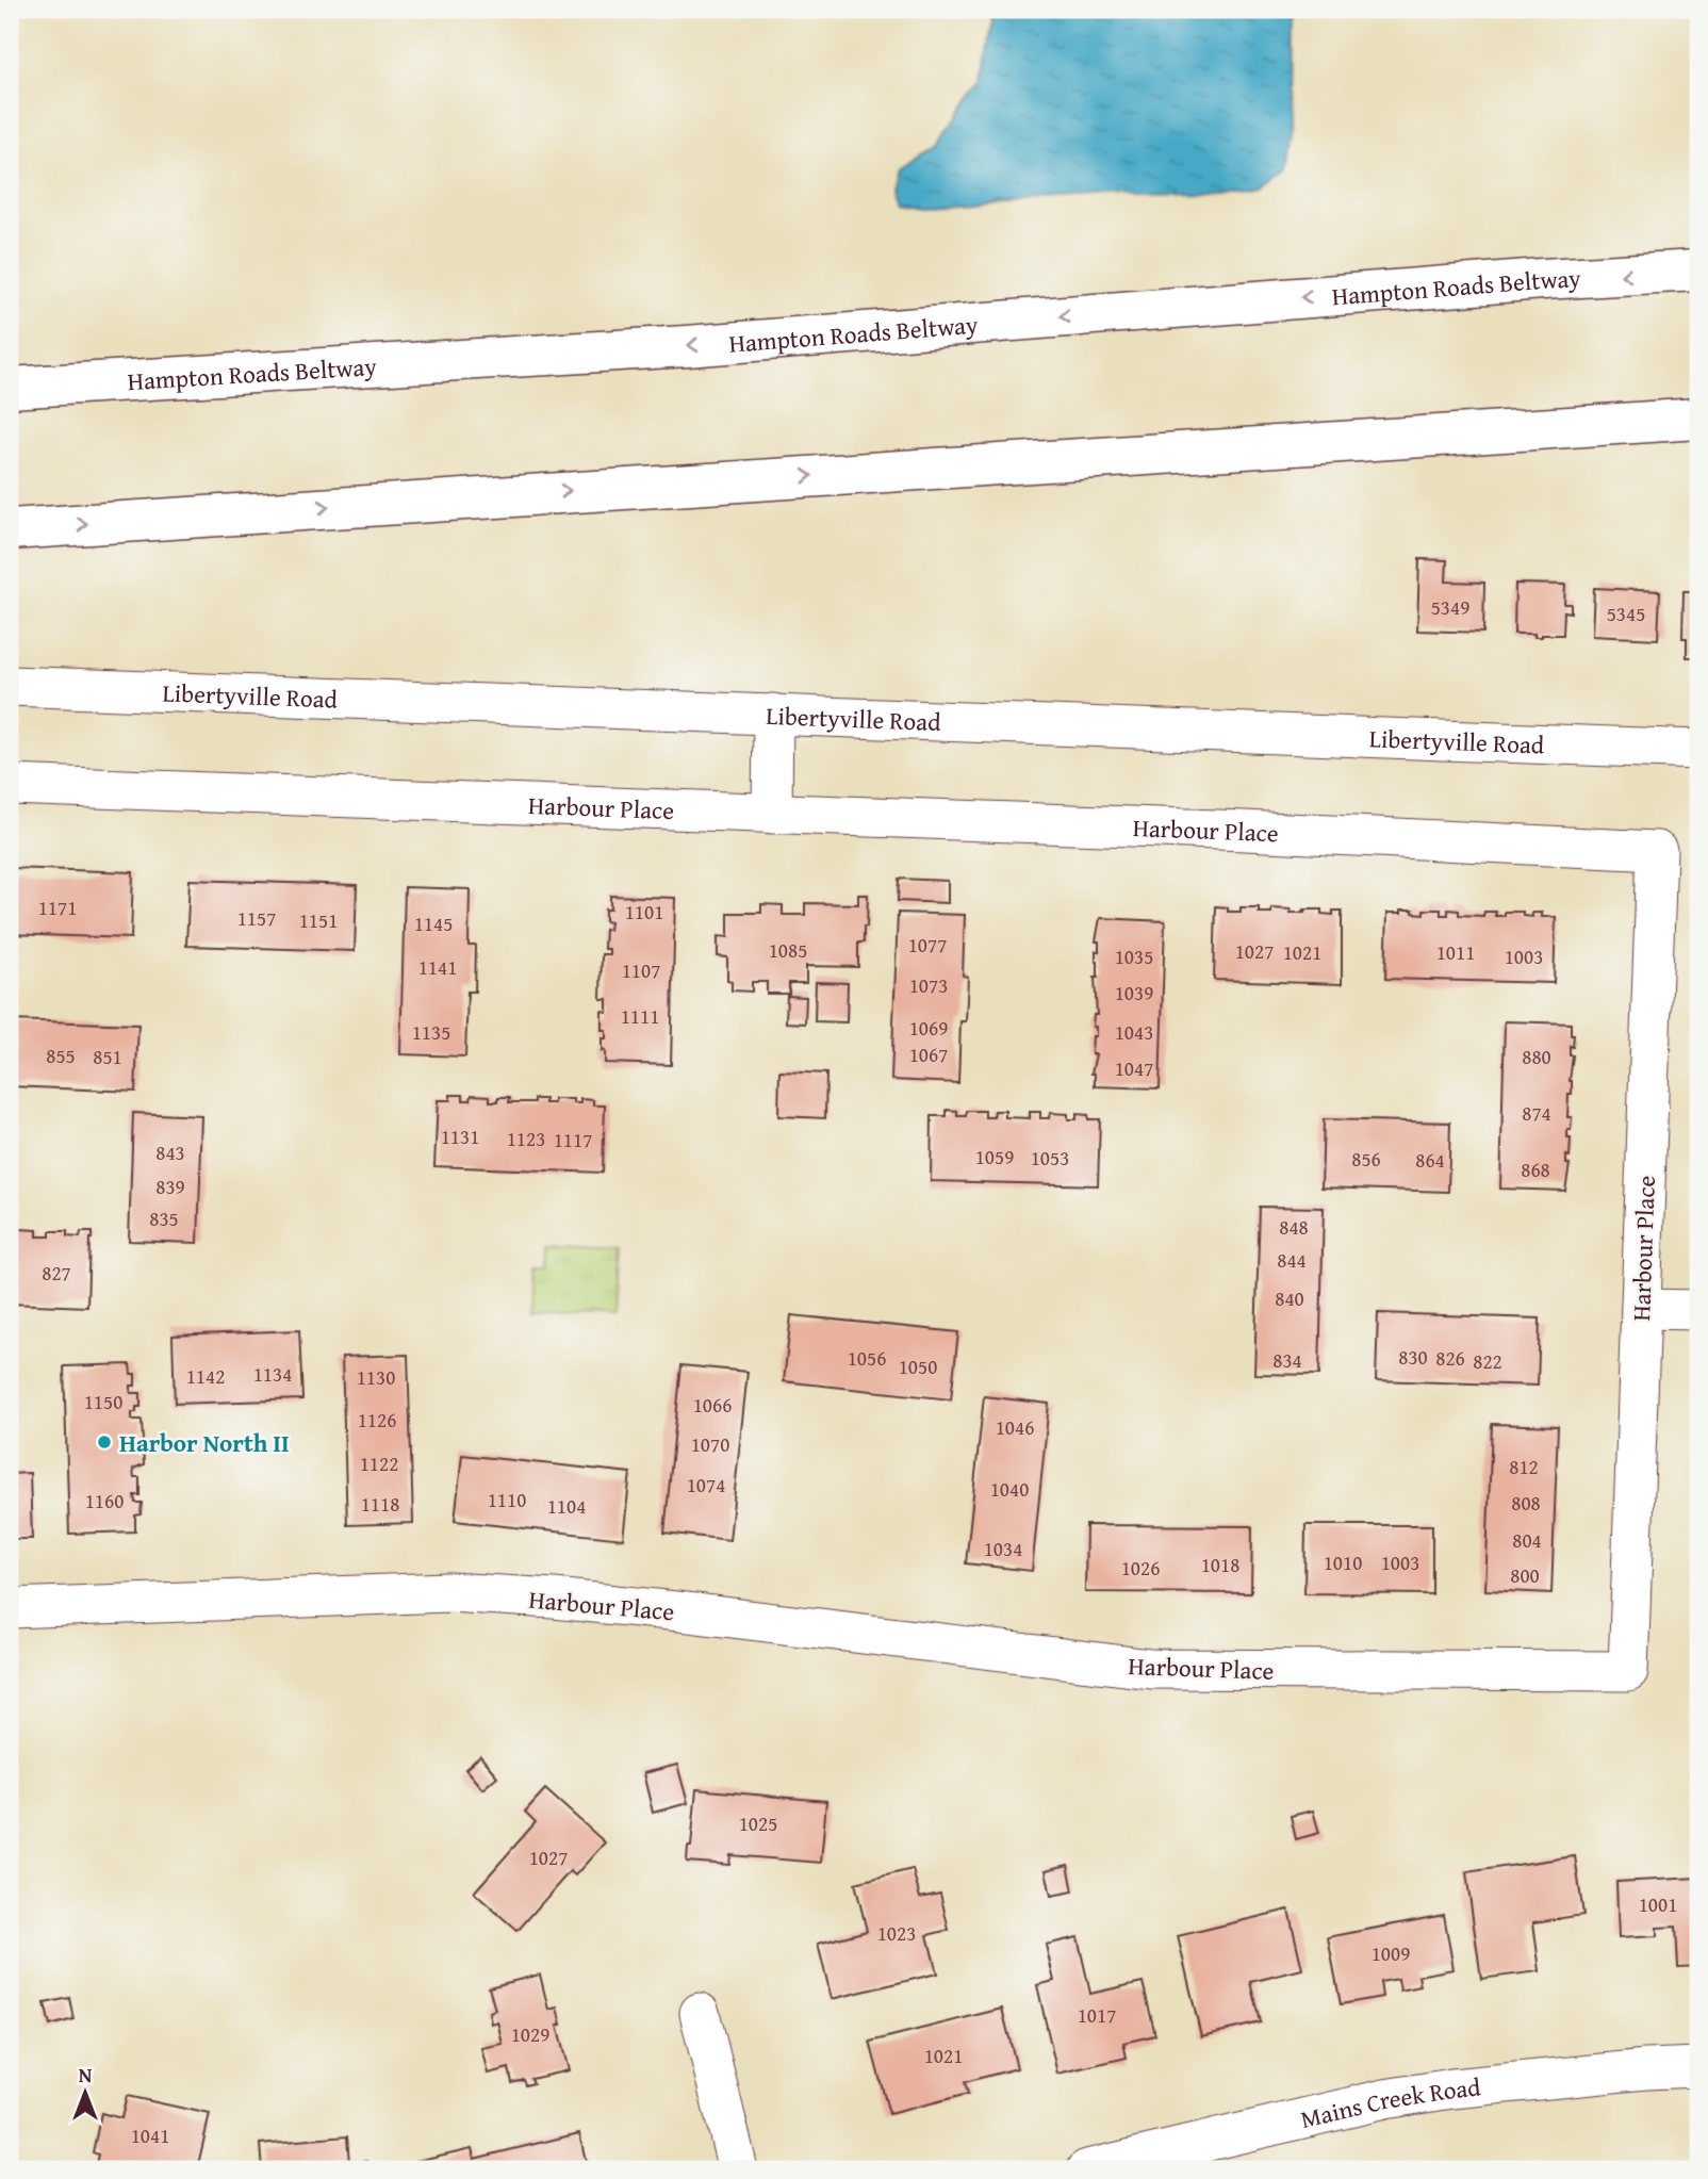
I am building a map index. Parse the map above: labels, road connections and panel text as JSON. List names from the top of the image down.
{
  "streets": {
    "highway": ["Hampton Roads Beltway"],
    "street": ["Libertyville Road", "Harbour Place", "Mains Creek Road"]
  },
  "places": ["Harbor North II"],
  "house_numbers": [
    "5349",
    "5345",
    "1171",
    "1101",
    "1157",
    "1151",
    "1145",
    "1077",
    "1085",
    "1027",
    "1021",
    "1011",
    "1035",
    "1003",
    "1141",
    "1107",
    "1073",
    "1039",
    "1111",
    "1069",
    "1135",
    "1043",
    "1067",
    "855",
    "851",
    "880",
    "1047",
    "874",
    "1131",
    "1123",
    "1117",
    "843",
    "1059",
    "1053",
    "856",
    "864",
    "868",
    "839",
    "835",
    "848",
    "844",
    "827",
    "840",
    "830",
    "1056",
    "826",
    "834",
    "822",
    "1050",
    "1134",
    "1142",
    "1130",
    "1150",
    "1066",
    "1126",
    "1046",
    "1070",
    "1122",
    "812",
    "1074",
    "1040",
    "1110",
    "1160",
    "808",
    "1118",
    "1104",
    "804",
    "1034",
    "1010",
    "1003",
    "1018",
    "1026",
    "800",
    "1025",
    "1027",
    "1001",
    "1023",
    "1009",
    "1017",
    "1029",
    "1021",
    "1041"
  ],
  "north": "top"
}
